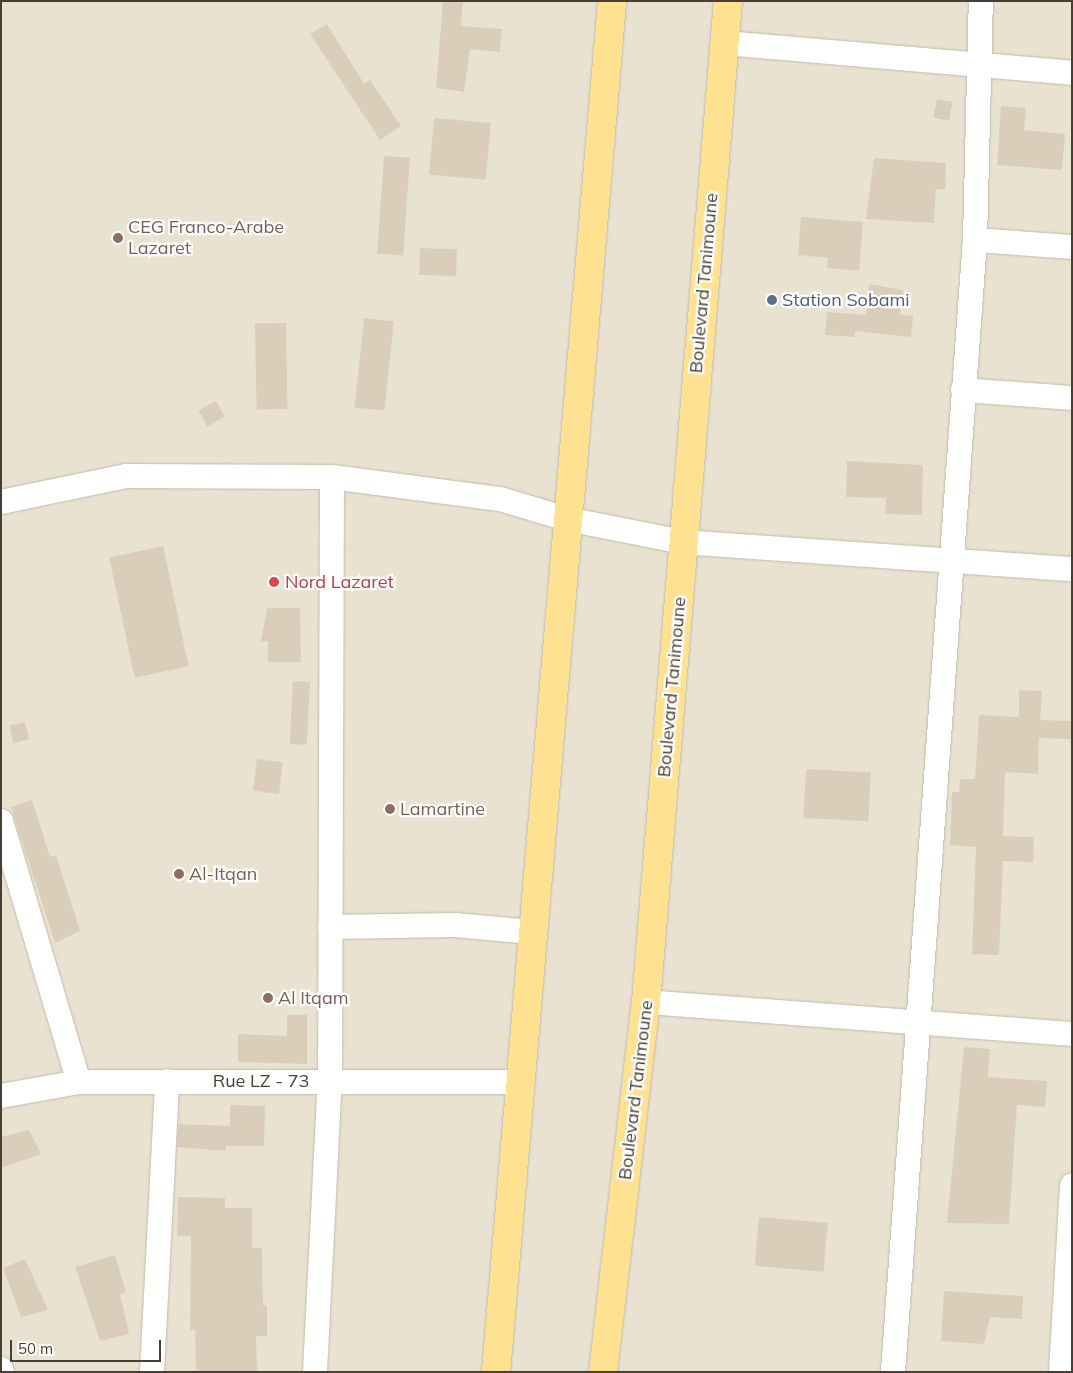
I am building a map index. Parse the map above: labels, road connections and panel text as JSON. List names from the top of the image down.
{
  "streets": {
    "main road": ["Boulevard Tanimoune"],
    "street": ["Rue LZ - 73"]
  },
  "places": [
    "CEG Franco-Arabe Lazaret",
    "Station Sobami",
    "Nord Lazaret",
    "Lamartine",
    "Al-Itqan",
    "Al Itqam"
  ],
  "scale_bar": "50 m"
}
